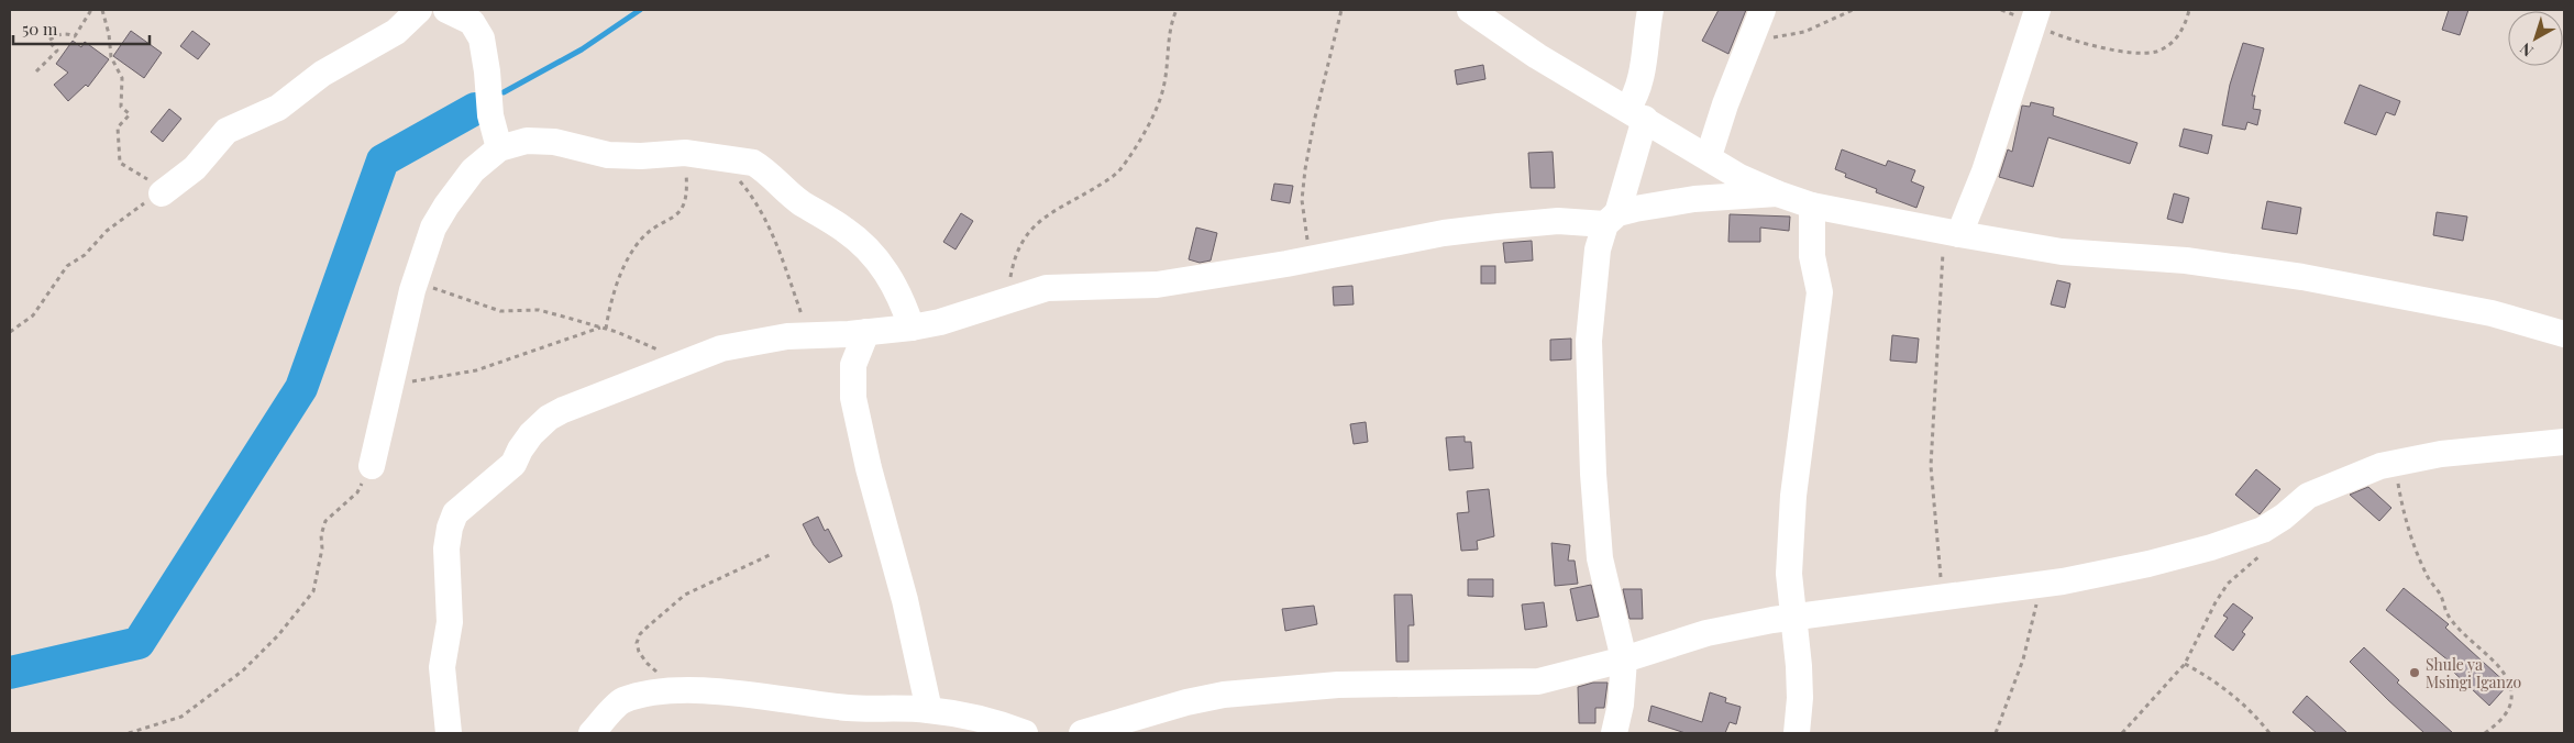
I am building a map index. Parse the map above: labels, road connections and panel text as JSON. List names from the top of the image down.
{
  "places": ["Shule ya Msingi Iganzo"],
  "scale_bar": "50 m",
  "north": "bottom left"
}
